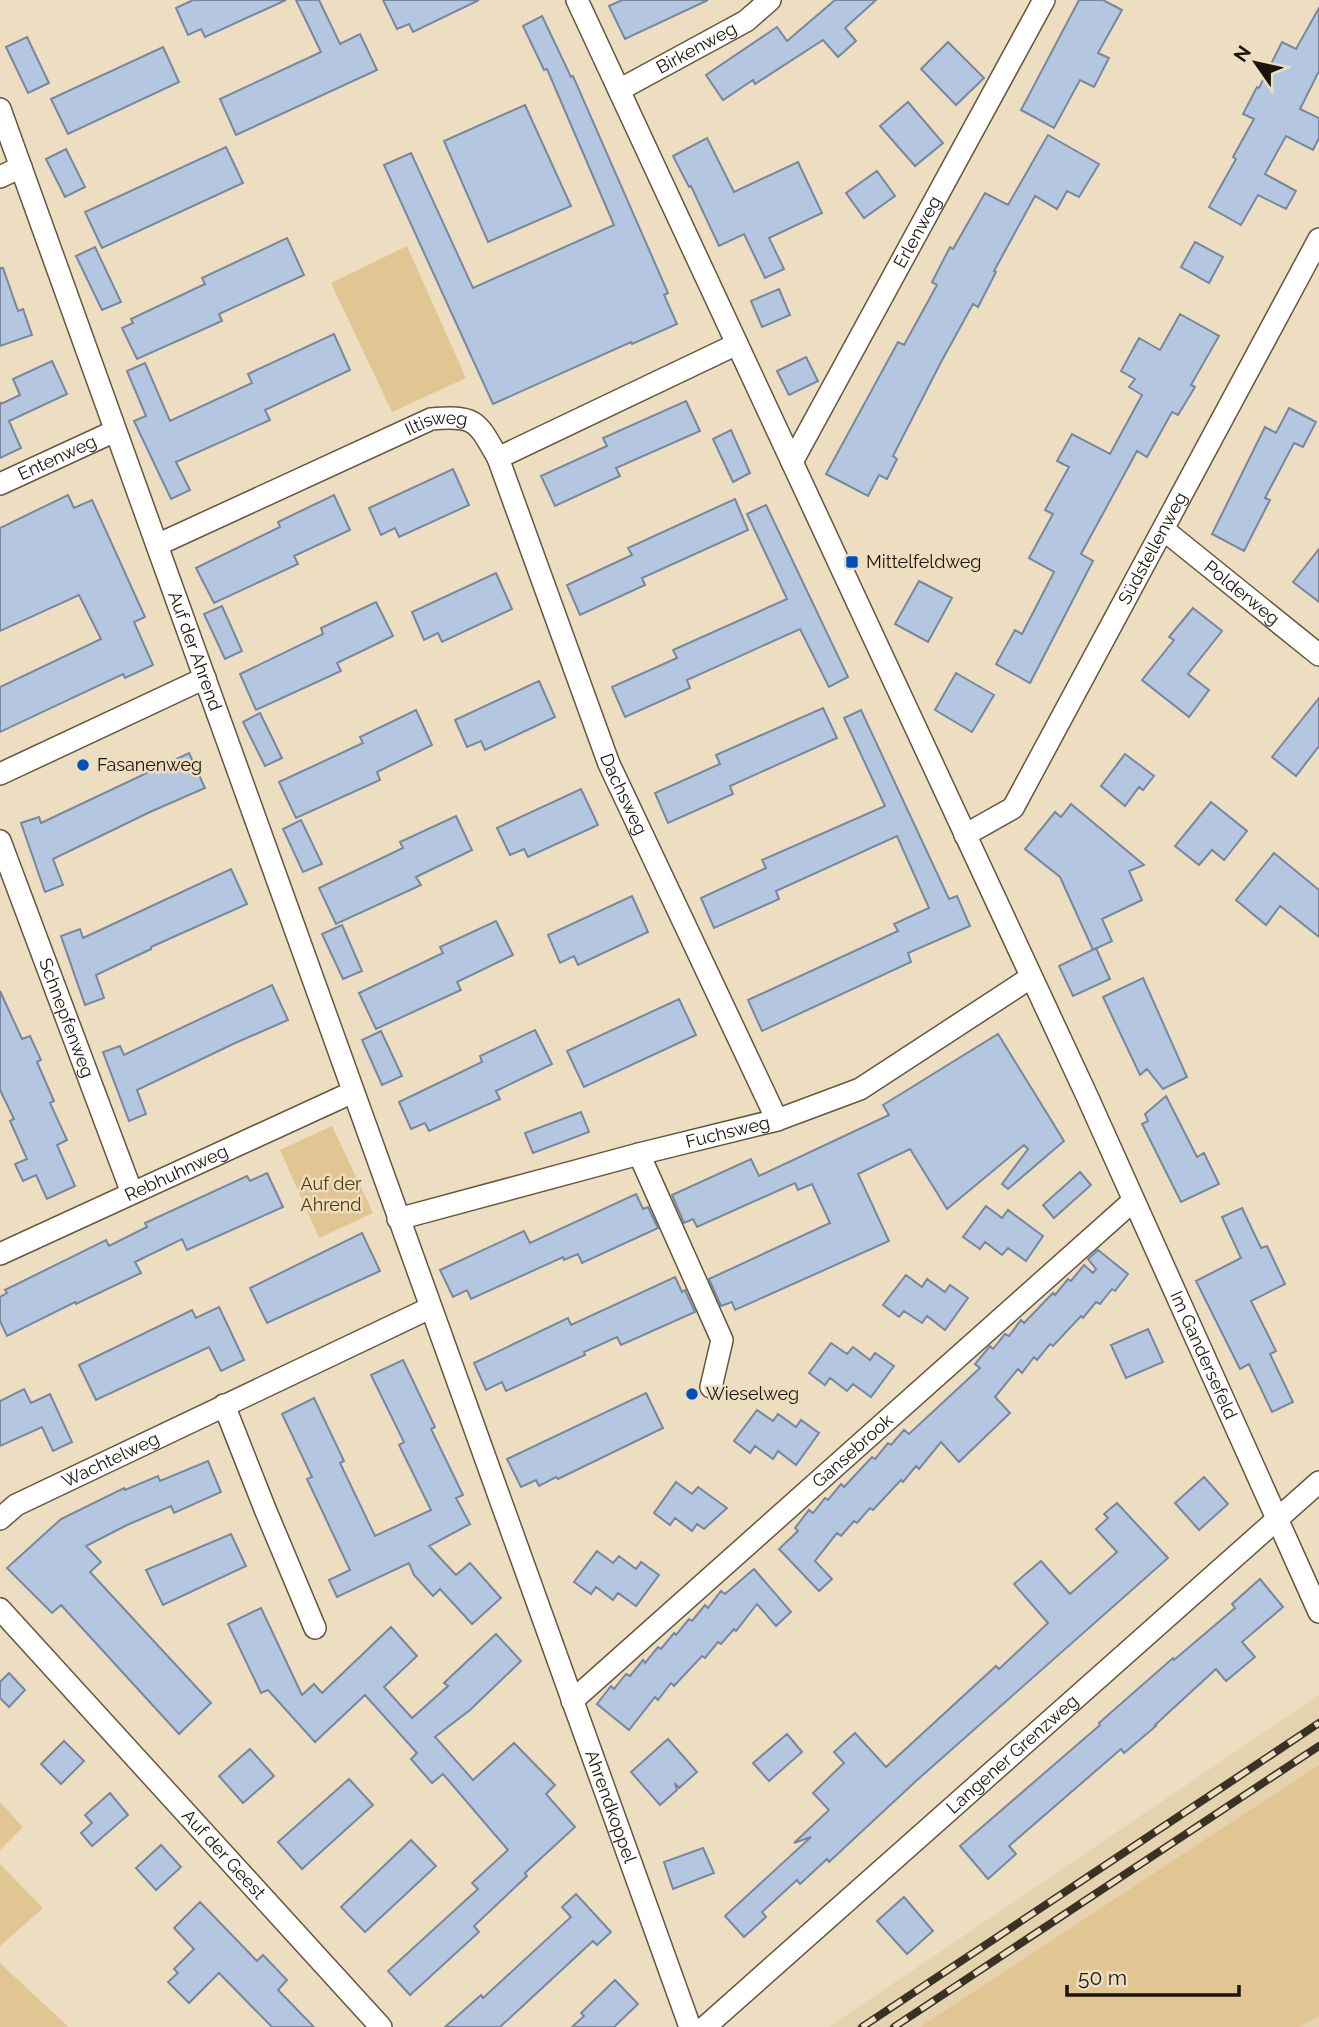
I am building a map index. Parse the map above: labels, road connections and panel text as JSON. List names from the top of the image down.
{
  "streets": {
    "street": [
      "Birkenweg",
      "Erlenweg",
      "Iltisweg",
      "Entenweg",
      "Südstellenweg",
      "Polderweg",
      "Auf der Ahrend",
      "Dachsweg",
      "Schnepfenweg",
      "Fuchsweg",
      "Rebhuhnweg",
      "Im Gandersefeld",
      "Gansebrook",
      "Wachtelweg",
      "Langener Grenzweg",
      "Ahrendkoppel",
      "Auf der Geest"
    ]
  },
  "crossings": [
    ["Iltisweg", "Auf der Ahrend"],
    ["Iltisweg", "Dachsweg"],
    ["Entenweg", "Auf der Ahrend"],
    ["Südstellenweg", "Polderweg"],
    ["Auf der Ahrend", "Fuchsweg"],
    ["Auf der Ahrend", "Rebhuhnweg"],
    ["Auf der Ahrend", "Wachtelweg"],
    ["Auf der Ahrend", "Ahrendkoppel"],
    ["Dachsweg", "Fuchsweg"],
    ["Schnepfenweg", "Rebhuhnweg"],
    ["Fuchsweg", "Im Gandersefeld"],
    ["Im Gandersefeld", "Gansebrook"],
    ["Im Gandersefeld", "Langener Grenzweg"],
    ["Gansebrook", "Ahrendkoppel"]
  ],
  "parks": ["Auf der Ahrend"],
  "places": {
    "transit": ["Mittelfeldweg"],
    "other": ["Fasanenweg", "Wieselweg"]
  },
  "scale_bar": "50 m",
  "north": "top left"
}
